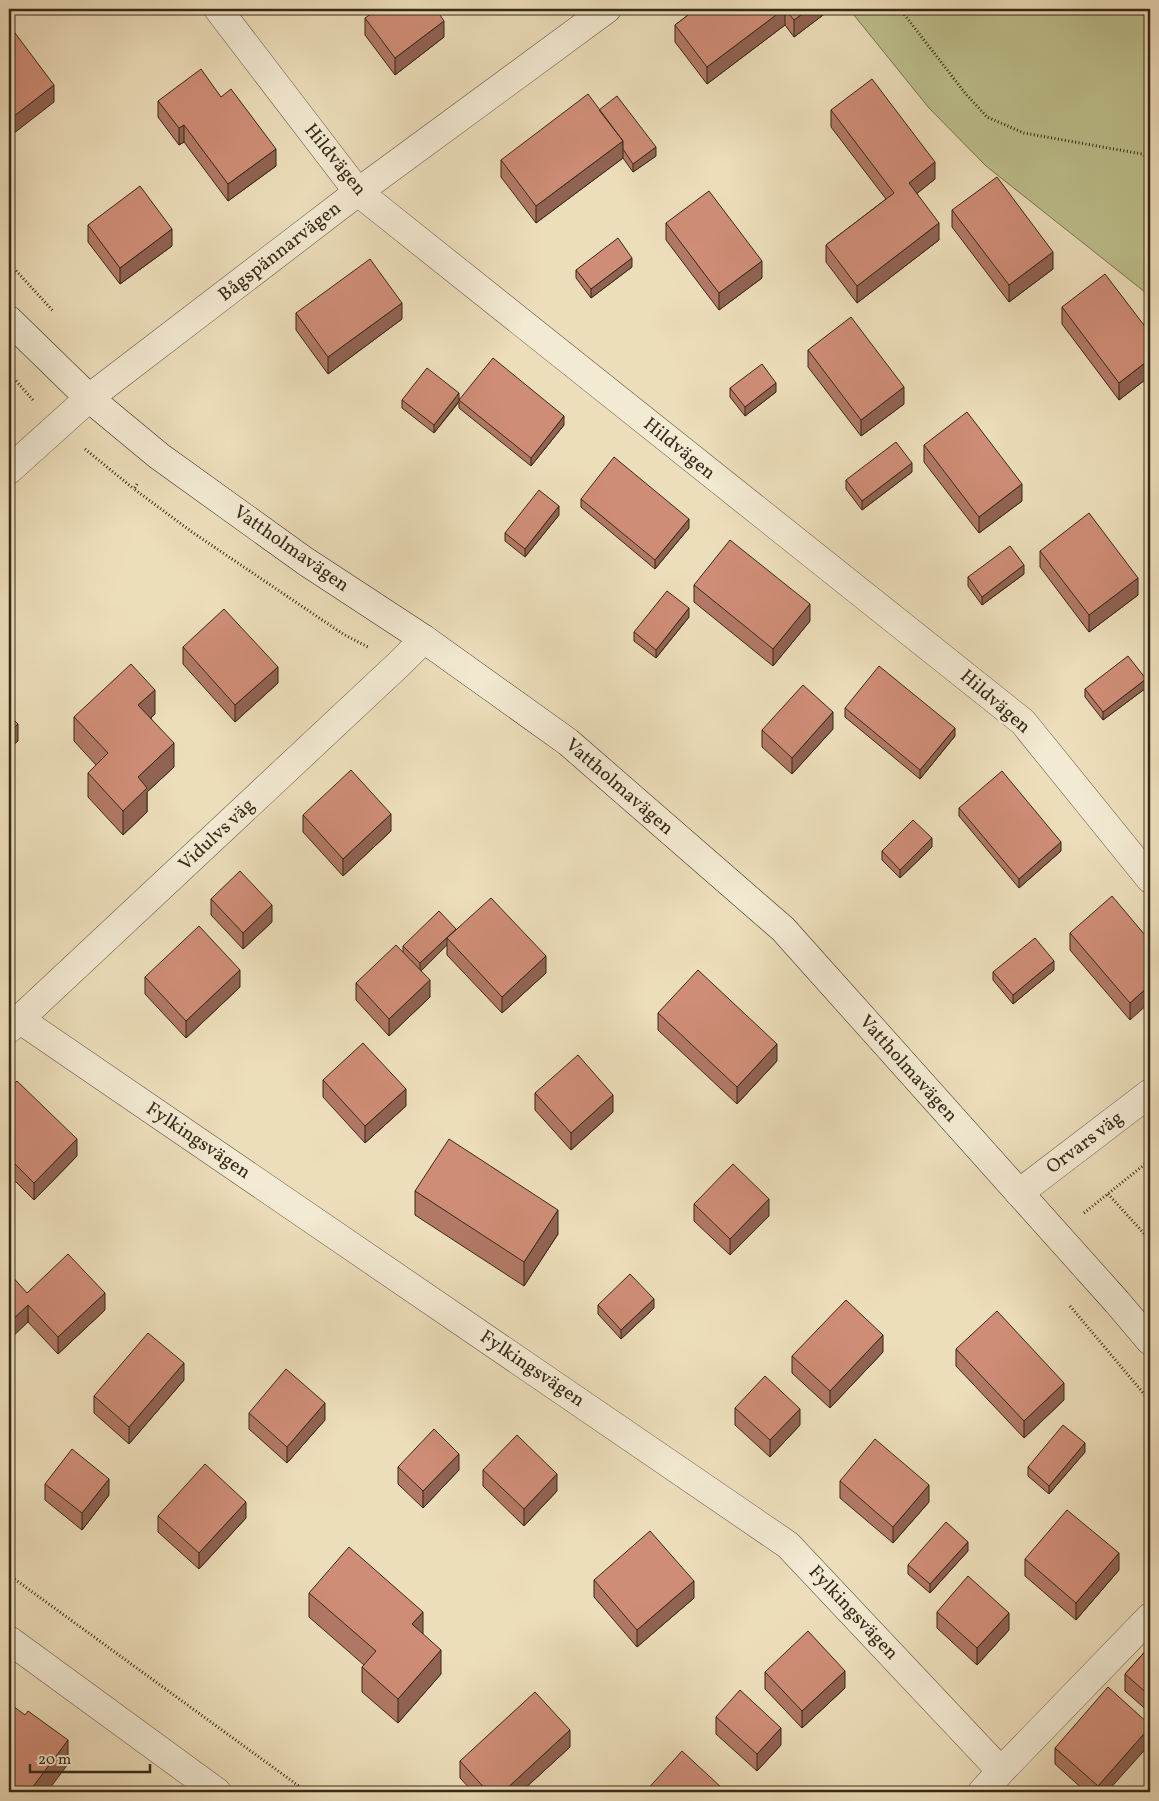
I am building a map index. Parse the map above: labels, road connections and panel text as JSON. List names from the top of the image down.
{
  "streets": {
    "street": [
      "Hildvägen",
      "Bågspännarvägen",
      "Vattholmavägen",
      "Vidulvs väg",
      "Fylkingsvägen",
      "Orvars väg"
    ]
  },
  "crossings": [
    ["Hildvägen", "Bågspännarvägen"],
    ["Bågspännarvägen", "Vattholmavägen"],
    ["Vattholmavägen", "Vidulvs väg"],
    ["Vattholmavägen", "Orvars väg"],
    ["Vidulvs väg", "Fylkingsvägen"]
  ],
  "scale_bar": "20 m"
}
